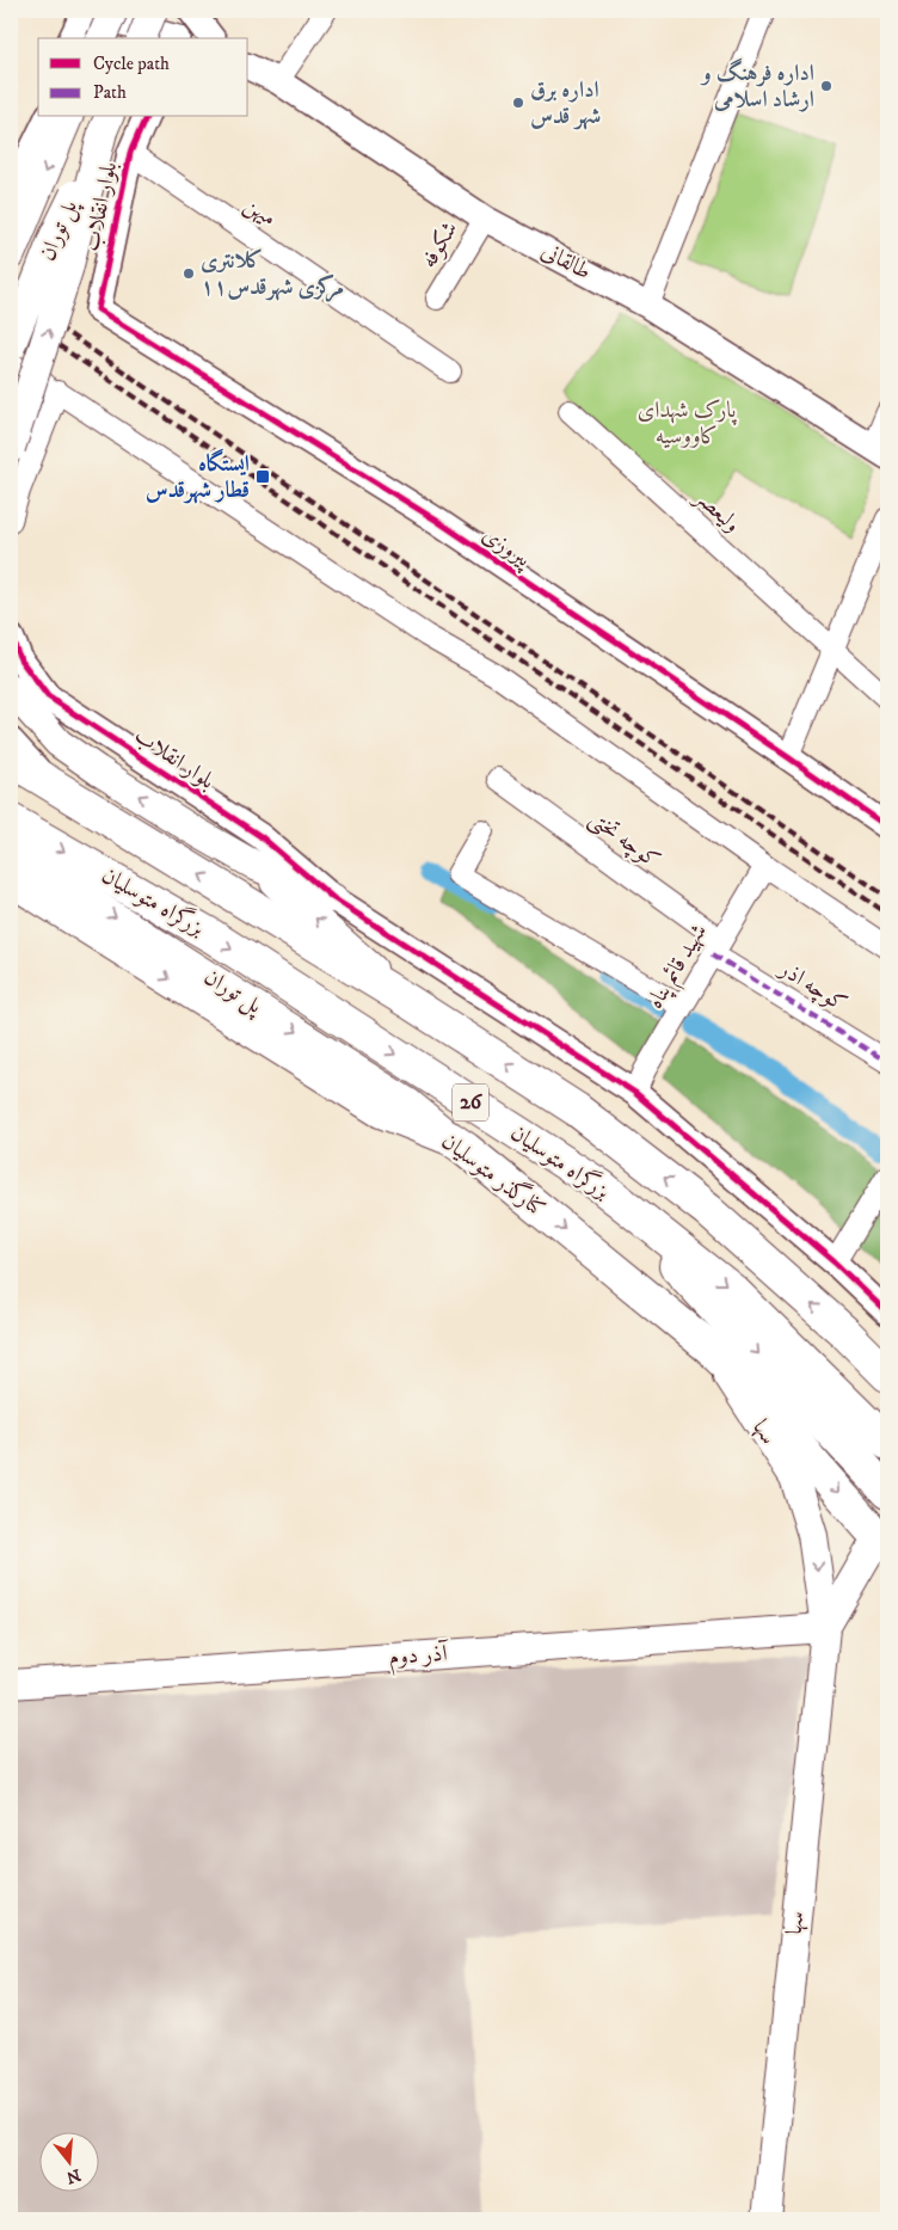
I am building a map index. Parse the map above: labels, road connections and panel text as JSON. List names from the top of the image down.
{
  "streets": {
    "main road": [
      "پل توران",
      "بزرگراه متوسلیان",
      "26",
      "کنارگذر متوسلیان",
      "سها",
      "آذر دوم"
    ],
    "street": [
      "بلوار انقلاب",
      "میهن",
      "شکوفه",
      "طالقانی",
      "ولیعصر",
      "پیروزی",
      "کوچه تختی",
      "شهید قائم پناه",
      "کوچه اذر"
    ]
  },
  "crossings": [
    ["بلوار انقلاب", "میهن"],
    ["بلوار انقلاب", "پیروزی"],
    ["بلوار انقلاب", "شهید قائم پناه"],
    ["پل توران", "کنارگذر متوسلیان"],
    ["شکوفه", "طالقانی"],
    ["کوچه تختی", "شهید قائم پناه"],
    ["کوچه تختی", "کوچه اذر"],
    ["شهید قائم پناه", "کوچه اذر"],
    ["کنارگذر متوسلیان", "سها"],
    ["سها", "آذر دوم"]
  ],
  "parks": ["پارک شهدای کاووسیه"],
  "places": {
    "other": ["اداره فرهنگ و ارشاد اسلامی", "اداره برق شهر قدس", "کلانتری ۱۱مرکزی شهرقدس"],
    "transit": ["ایستگاه قطار شهرقدس"]
  },
  "legend": ["Cycle path", "Path"],
  "north": "bottom"
}
